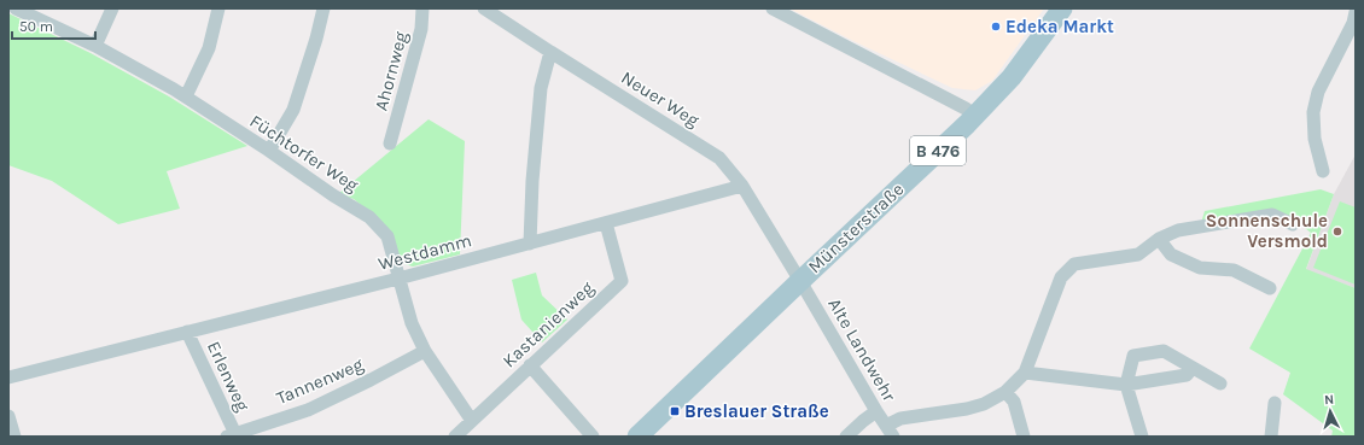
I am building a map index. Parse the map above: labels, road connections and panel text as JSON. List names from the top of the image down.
{
  "streets": {
    "main road": ["B 476", "Münsterstraße"],
    "street": [
      "Ahornweg",
      "Neuer Weg",
      "Füchtorfer Weg",
      "Westdamm",
      "Kastanienweg",
      "Alte Landwehr",
      "Erlenweg",
      "Tannenweg"
    ]
  },
  "crossings": [
    ["Neuer Weg", "Westdamm"],
    ["Füchtorfer Weg", "Westdamm"],
    ["Füchtorfer Weg", "Kastanienweg"],
    ["Füchtorfer Weg", "Tannenweg"],
    ["Münsterstraße", "Alte Landwehr"],
    ["Westdamm", "Kastanienweg"],
    ["Westdamm", "Erlenweg"],
    ["Erlenweg", "Tannenweg"]
  ],
  "places": {
    "other": ["Edeka Markt", "Sonnenschule Versmold"],
    "transit": ["Breslauer Straße"]
  },
  "scale_bar": "50 m",
  "north": "top"
}
